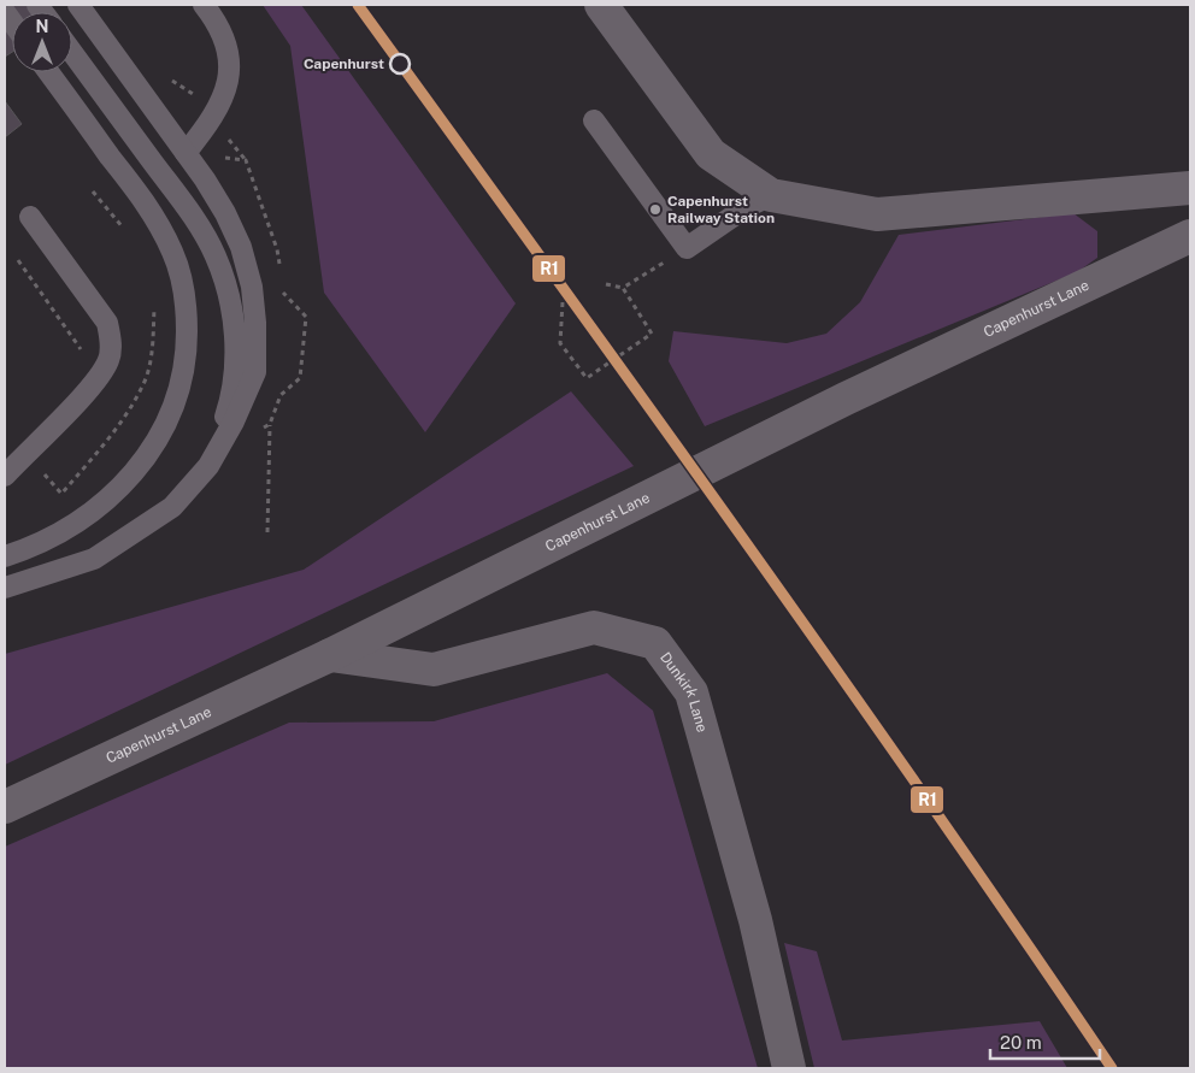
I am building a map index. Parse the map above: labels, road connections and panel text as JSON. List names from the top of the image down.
{
  "streets": {
    "street": ["Capenhurst Lane", "Dunkirk Lane"]
  },
  "crossings": [
    ["Capenhurst Lane", "Dunkirk Lane"]
  ],
  "places": ["Capenhurst", "Capenhurst Railway Station"],
  "lines": ["transit line R1"],
  "scale_bar": "20 m",
  "north": "top"
}
